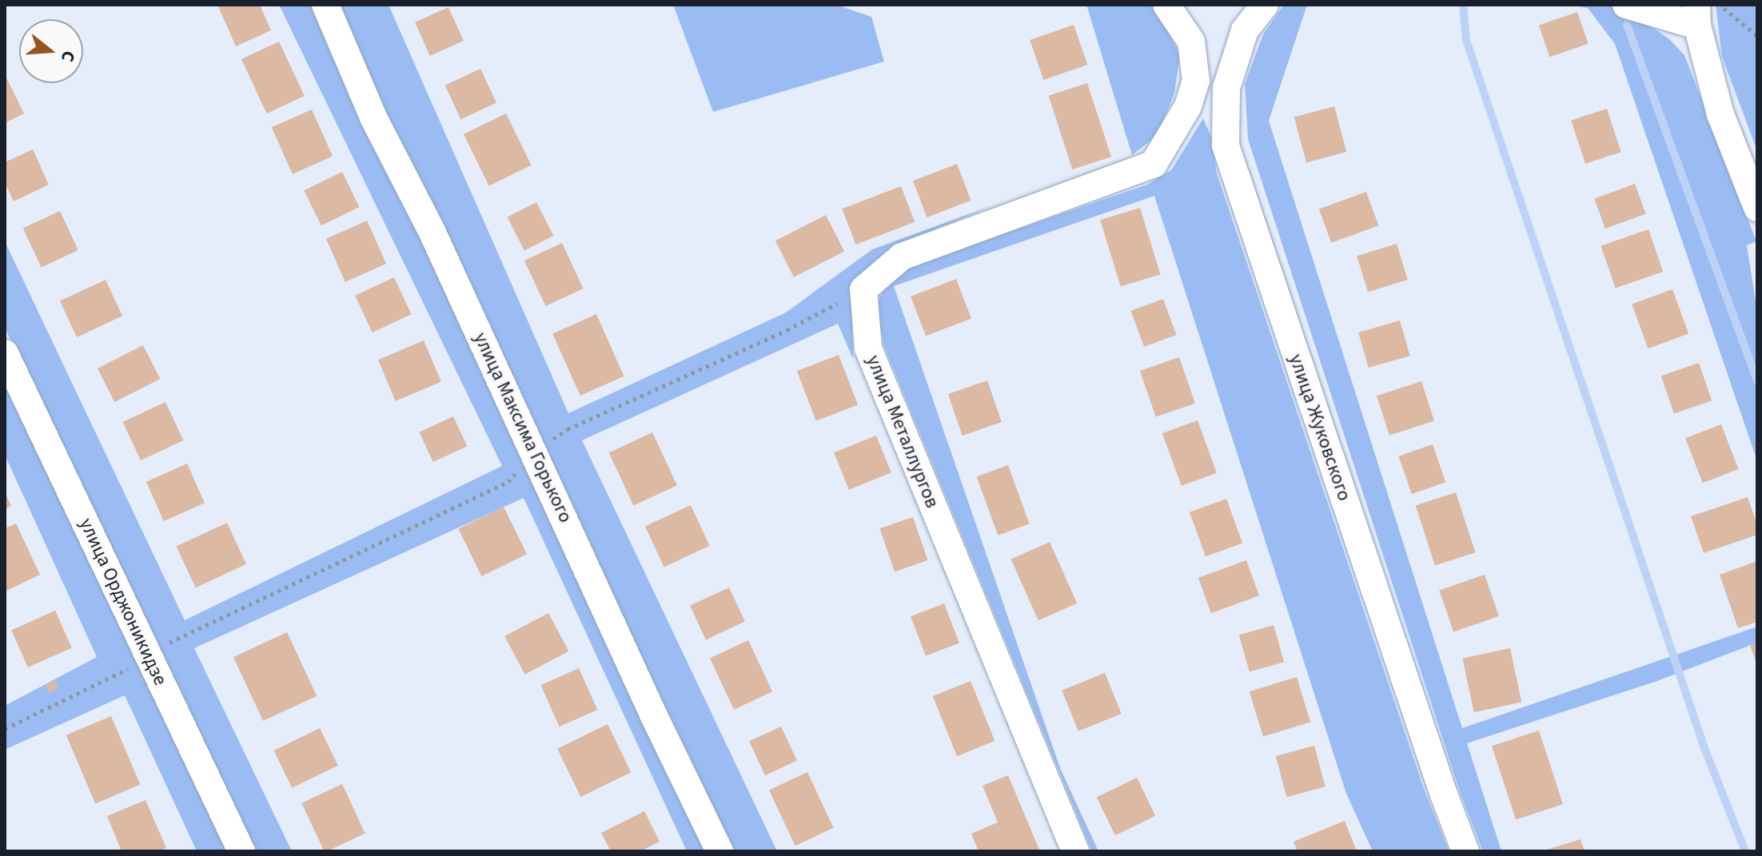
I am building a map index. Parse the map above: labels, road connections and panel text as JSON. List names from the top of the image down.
{
  "streets": {
    "street": [
      "улица Максима Горького",
      "улица Жуковского",
      "улица Металлургов",
      "улица Орджоникидзе"
    ]
  },
  "north": "right"
}
